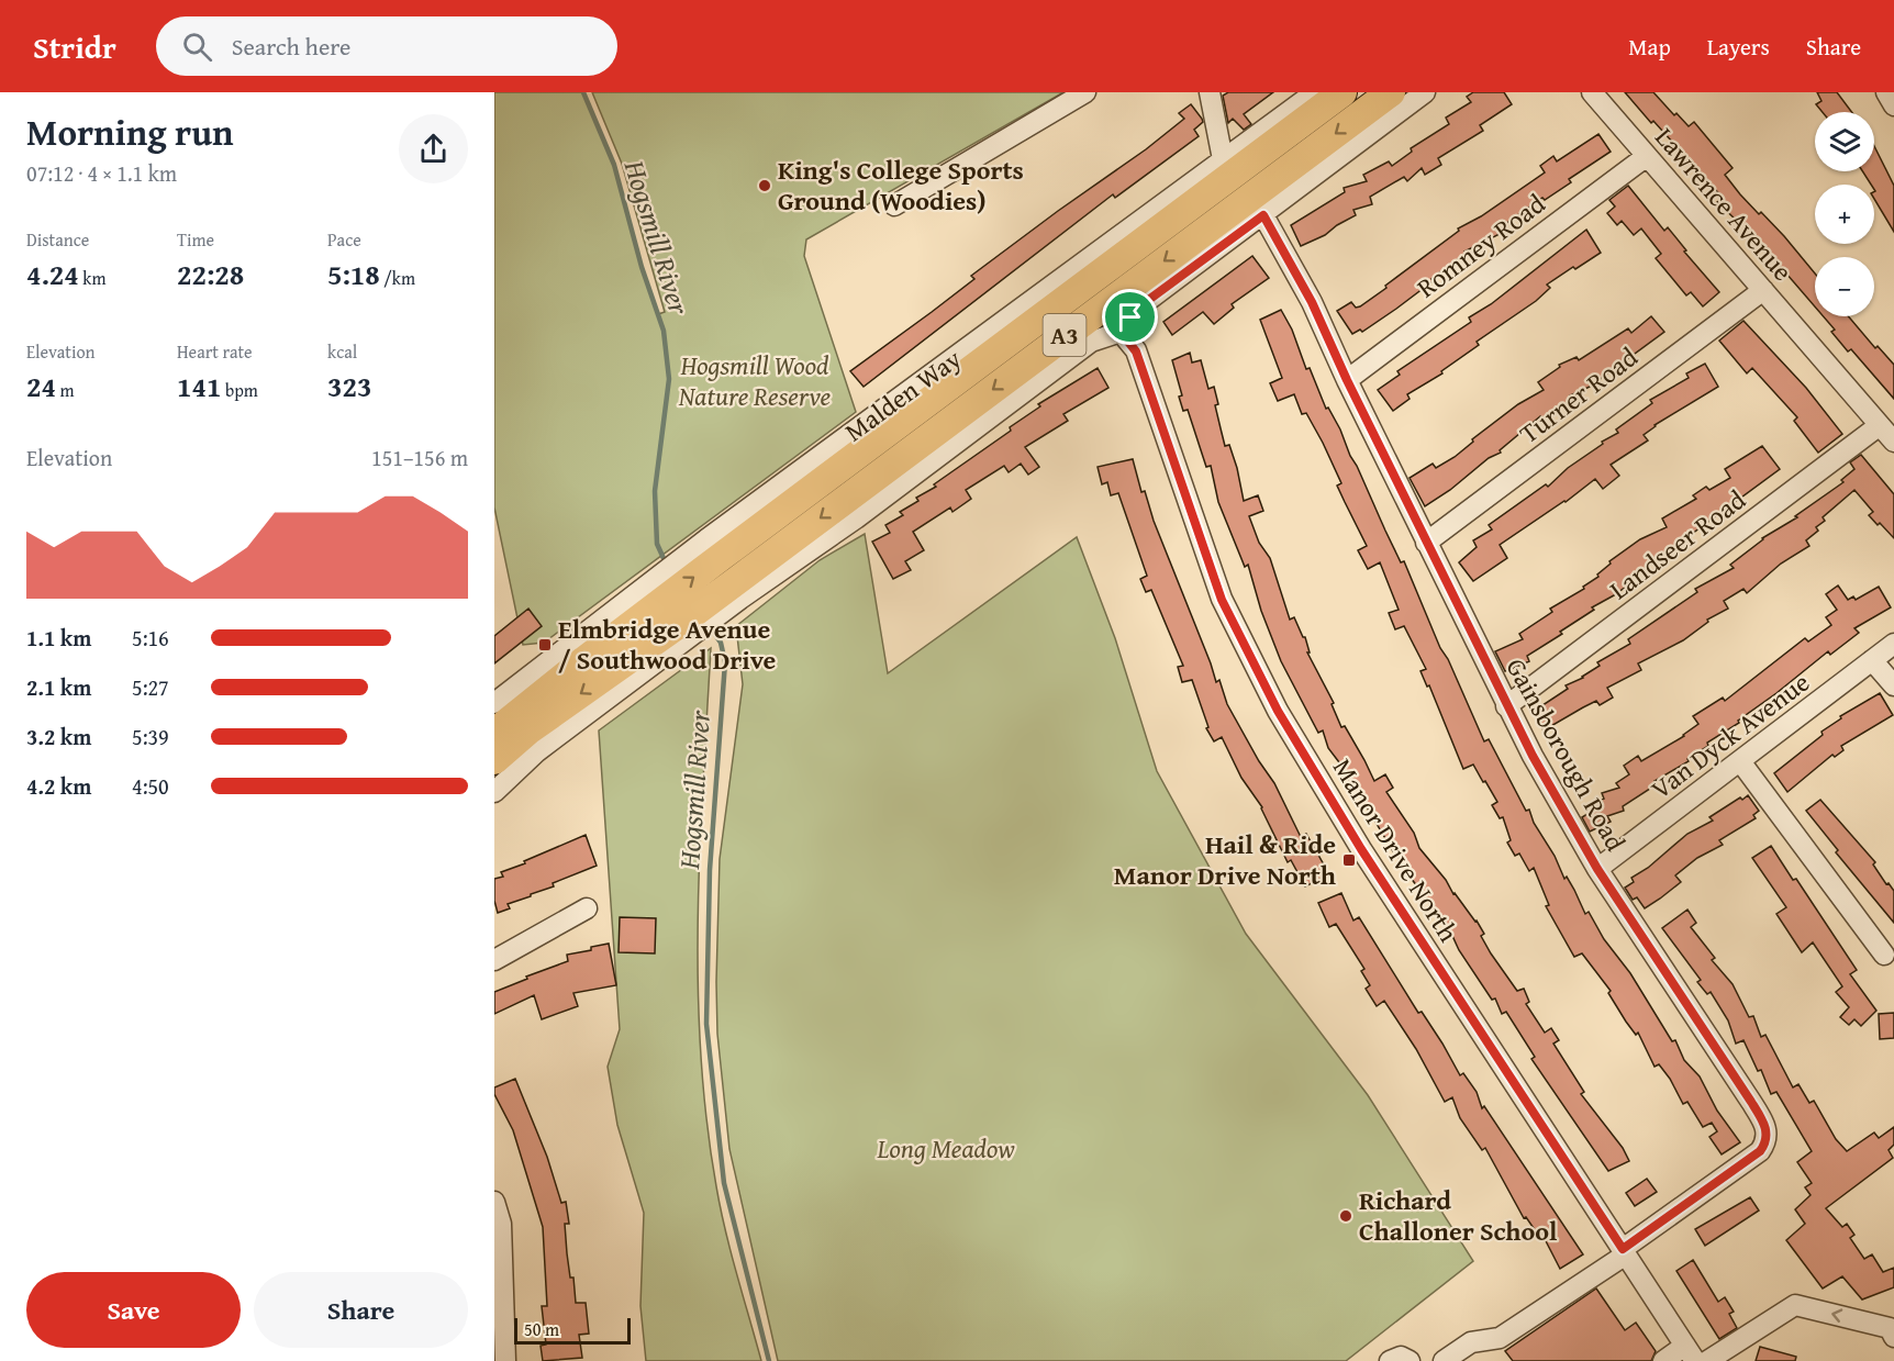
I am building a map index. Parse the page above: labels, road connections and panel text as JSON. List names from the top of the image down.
{
  "streets": {
    "highway": ["A3", "Malden Way"],
    "street": [
      "Lawrence Avenue",
      "Romney Road",
      "Turner Road",
      "Landseer Road",
      "Van Dyck Avenue",
      "Gainsborough Road",
      "Manor Drive North"
    ]
  },
  "crossings": [
    ["Lawrence Avenue", "Romney Road"],
    ["Lawrence Avenue", "Turner Road"],
    ["Lawrence Avenue", "Landseer Road"],
    ["Romney Road", "Gainsborough Road"],
    ["A3", "Malden Way"],
    ["Malden Way", "Manor Drive North"],
    ["Turner Road", "Gainsborough Road"],
    ["Landseer Road", "Gainsborough Road"],
    ["Van Dyck Avenue", "Gainsborough Road"],
    ["Gainsborough Road", "Manor Drive North"]
  ],
  "water": ["Hogsmill River"],
  "parks": ["Hogsmill Wood Nature Reserve", "Long Meadow"],
  "places": {
    "other": ["King's College Sports Ground (Woodies)", "Richard Challoner School"],
    "transit": ["Elmbridge Avenue / Southwood Drive", "Hail & Ride Manor Drive North"]
  },
  "scale_bar": "50 m",
  "page": {
    "header": "Stridr",
    "search": "Search here",
    "nav": ["Map", "Layers", "Share"],
    "heading": ["Morning run", "07:12 · 4 × 1.1 km"],
    "map_buttons": ["+", "−"],
    "stats": [
      ["Distance", "4.24 km"],
      ["Time", "22:28"],
      ["Pace", "5:18 /km"],
      ["Elevation", "24 m"],
      ["Heart rate", "141 bpm"],
      ["kcal", "323"]
    ],
    "chart": ["Elevation", "151–156 m"],
    "list": [
      {
        "name": "1.1 km",
        "note": "5:16"
      },
      {
        "name": "2.1 km",
        "note": "5:27"
      },
      {
        "name": "3.2 km",
        "note": "5:39"
      },
      {
        "name": "4.2 km",
        "note": "4:50"
      }
    ],
    "buttons": ["Save", "Share"],
    "scale": "50 m"
  }
}
